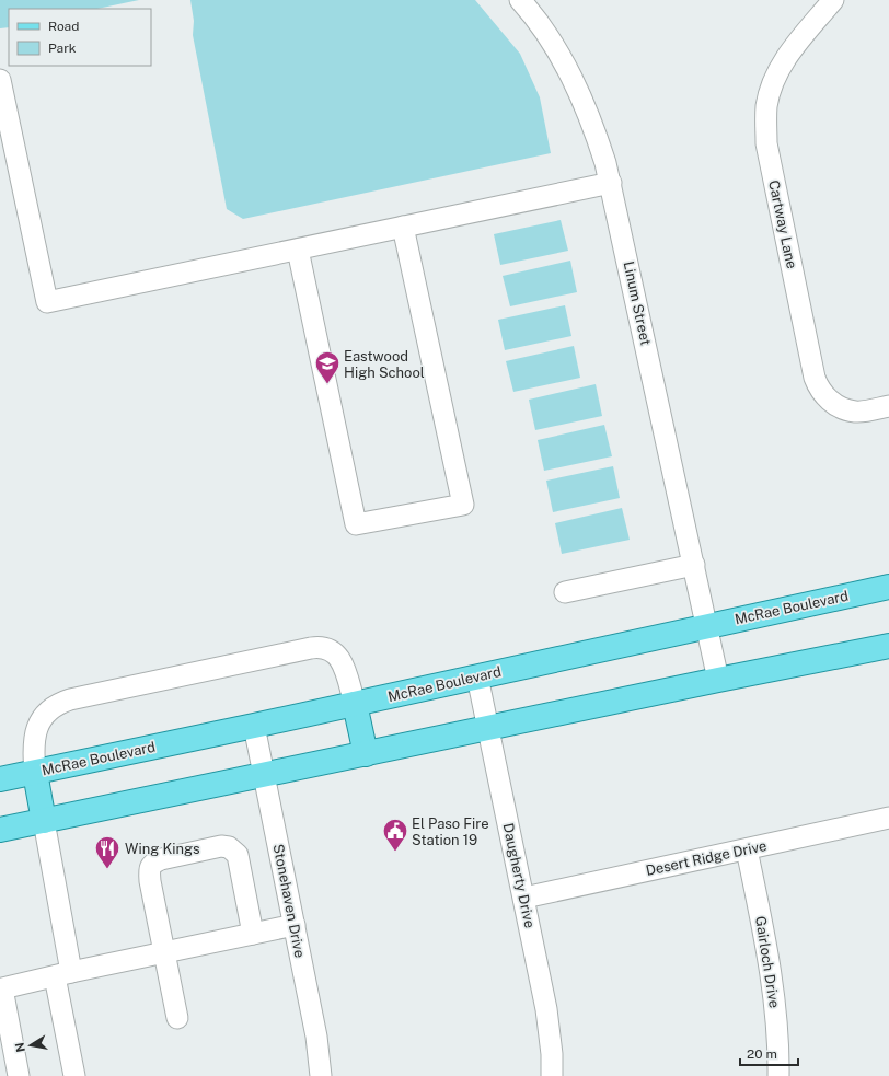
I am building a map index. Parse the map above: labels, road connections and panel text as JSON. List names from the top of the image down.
{
  "streets": {
    "main road": ["McRae Boulevard"],
    "street": [
      "Cartway Lane",
      "Linum Street",
      "Desert Ridge Drive",
      "Daugherty Drive",
      "Stonehaven Drive",
      "Gairloch Drive"
    ]
  },
  "crossings": [
    ["Linum Street", "McRae Boulevard"],
    ["McRae Boulevard", "Daugherty Drive"],
    ["McRae Boulevard", "Stonehaven Drive"],
    ["Desert Ridge Drive", "Daugherty Drive"],
    ["Desert Ridge Drive", "Gairloch Drive"]
  ],
  "places": {
    "school or university": ["Eastwood High School"],
    "public building": ["El Paso Fire Station 19"],
    "restaurant": ["Wing Kings"]
  },
  "legend": ["Road", "Park"],
  "scale_bar": "20 m",
  "north": "left"
}
